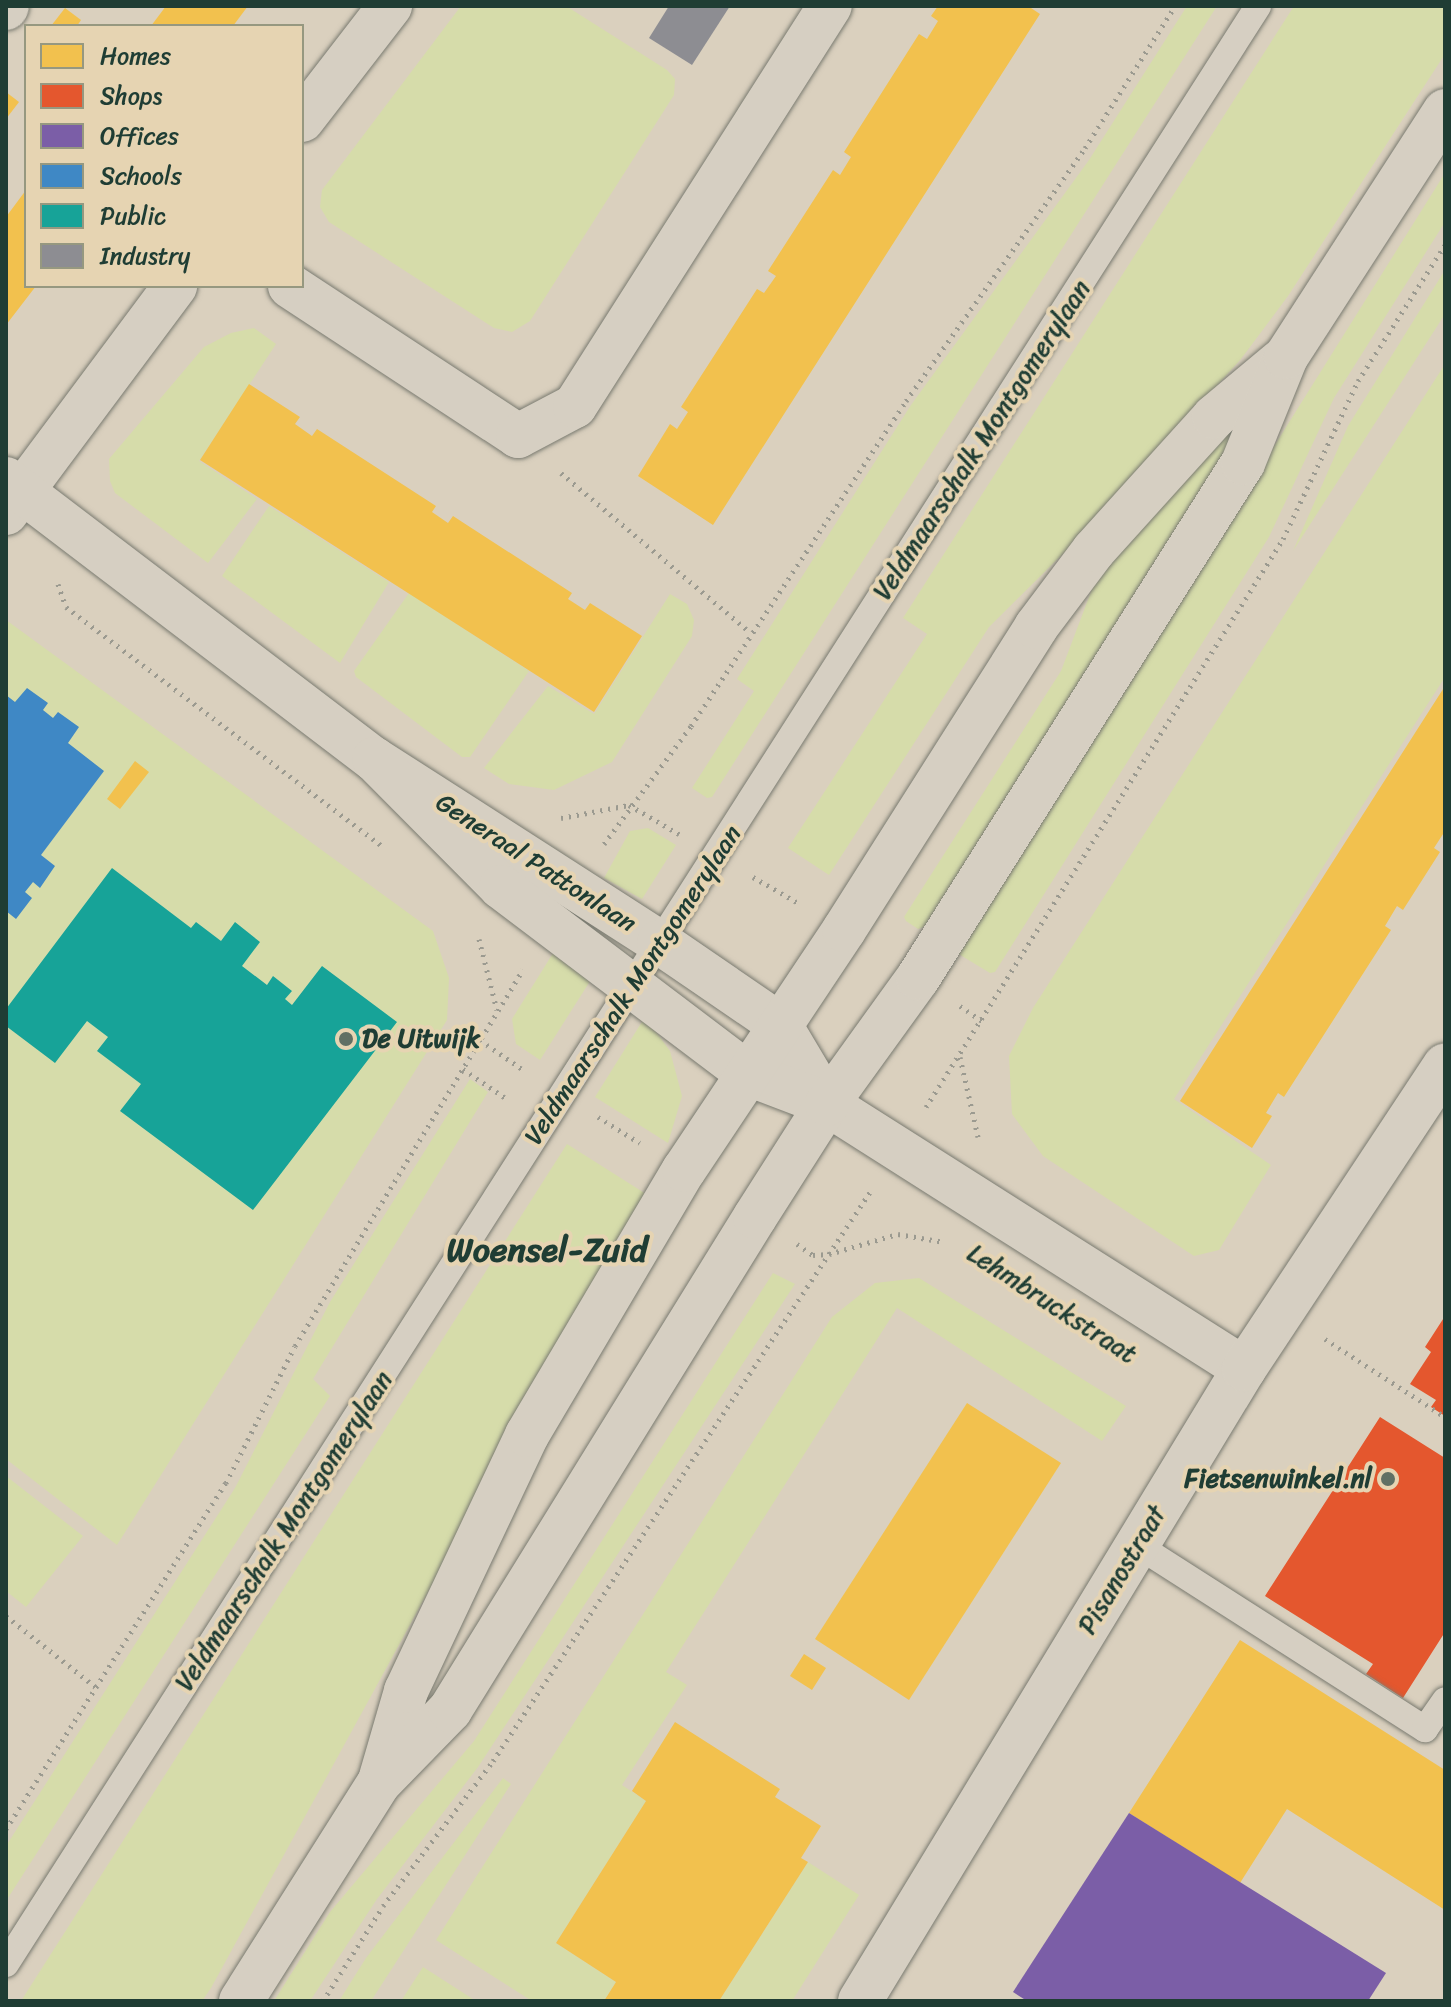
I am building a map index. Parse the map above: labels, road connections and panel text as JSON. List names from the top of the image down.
{
  "streets": {
    "street": ["Generaal Pattonlaan", "Lehmbruckstraat", "Pisanostraat"],
    "lane": ["Veldmaarschalk Montgomerylaan"]
  },
  "crossings": [
    ["Veldmaarschalk Montgomerylaan", "Generaal Pattonlaan"],
    ["Generaal Pattonlaan", "Lehmbruckstraat"],
    ["Lehmbruckstraat", "Pisanostraat"]
  ],
  "districts": ["Woensel-Zuid"],
  "places": ["De Uitwijk", "Fietsenwinkel.nl"],
  "legend": [
    "Homes",
    "Shops",
    "Offices",
    "Schools",
    "Public",
    "Industry"
  ]
}
